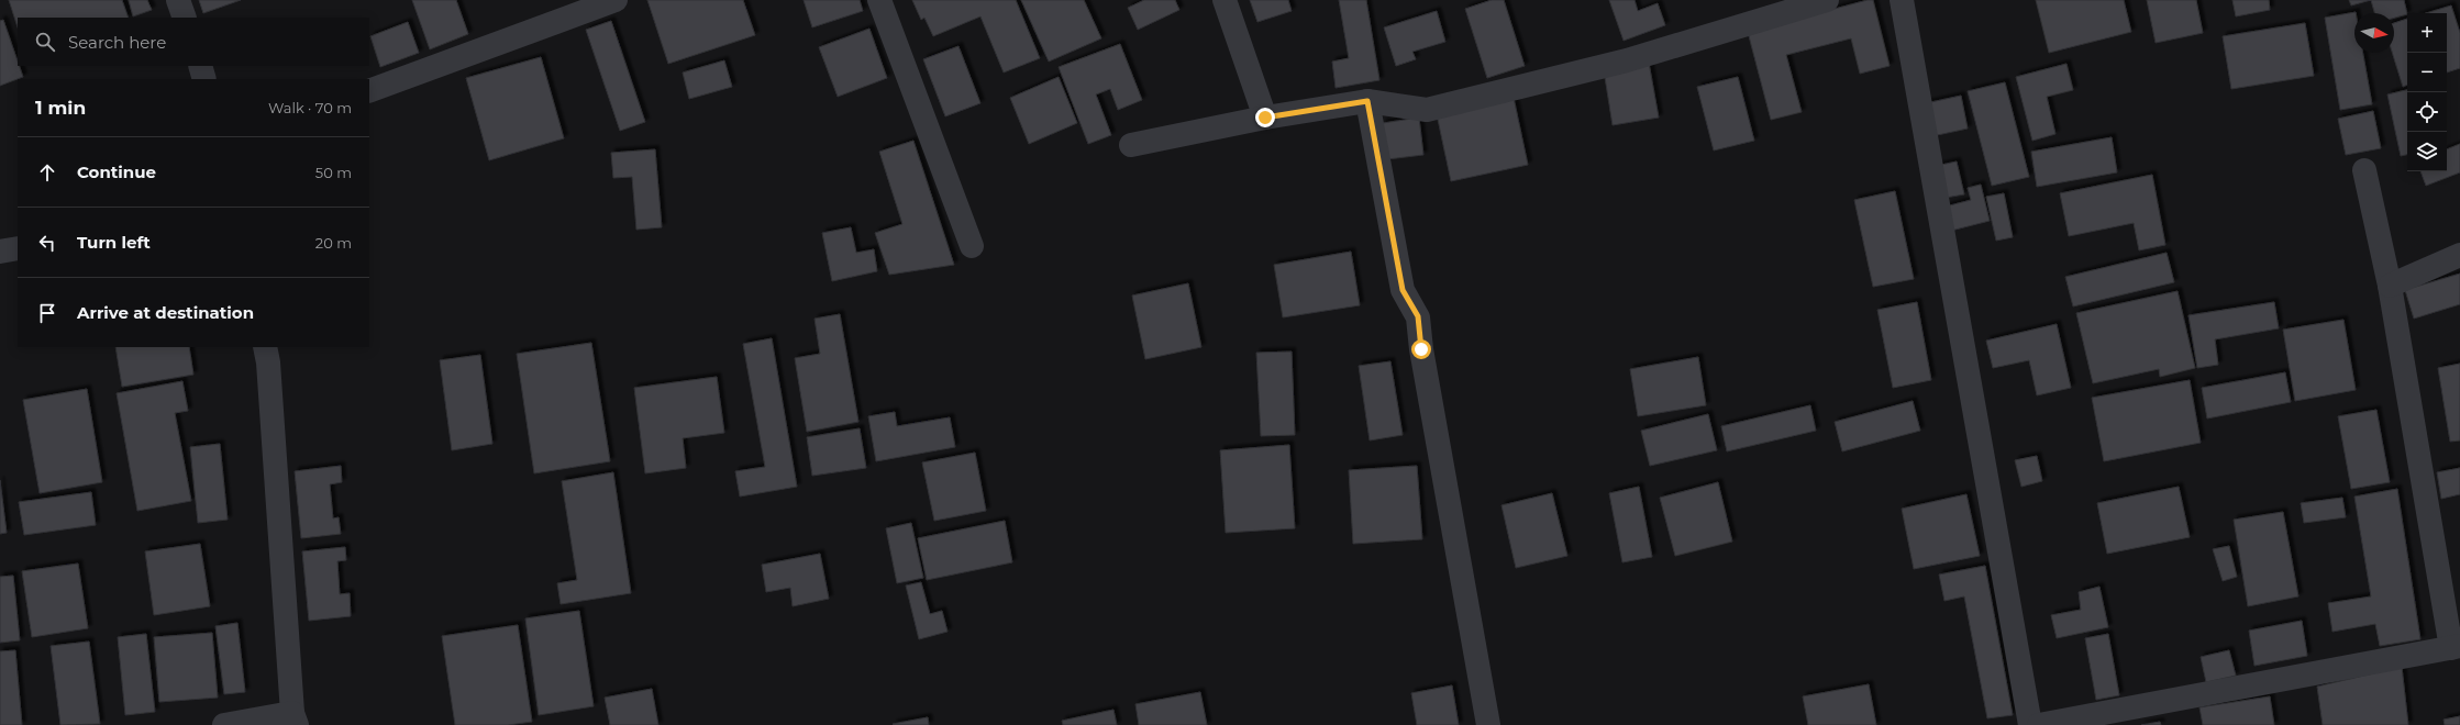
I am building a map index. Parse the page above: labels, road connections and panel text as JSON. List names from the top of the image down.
{
  "north": "right",
  "page": {
    "map_buttons": ["+", "−"],
    "search": "Search here",
    "heading": ["1 min", "Walk · 70 m"],
    "list": [
      ["Continue", "50 m"],
      ["Turn left", "20 m"],
      "Arrive at destination"
    ]
  }
}
